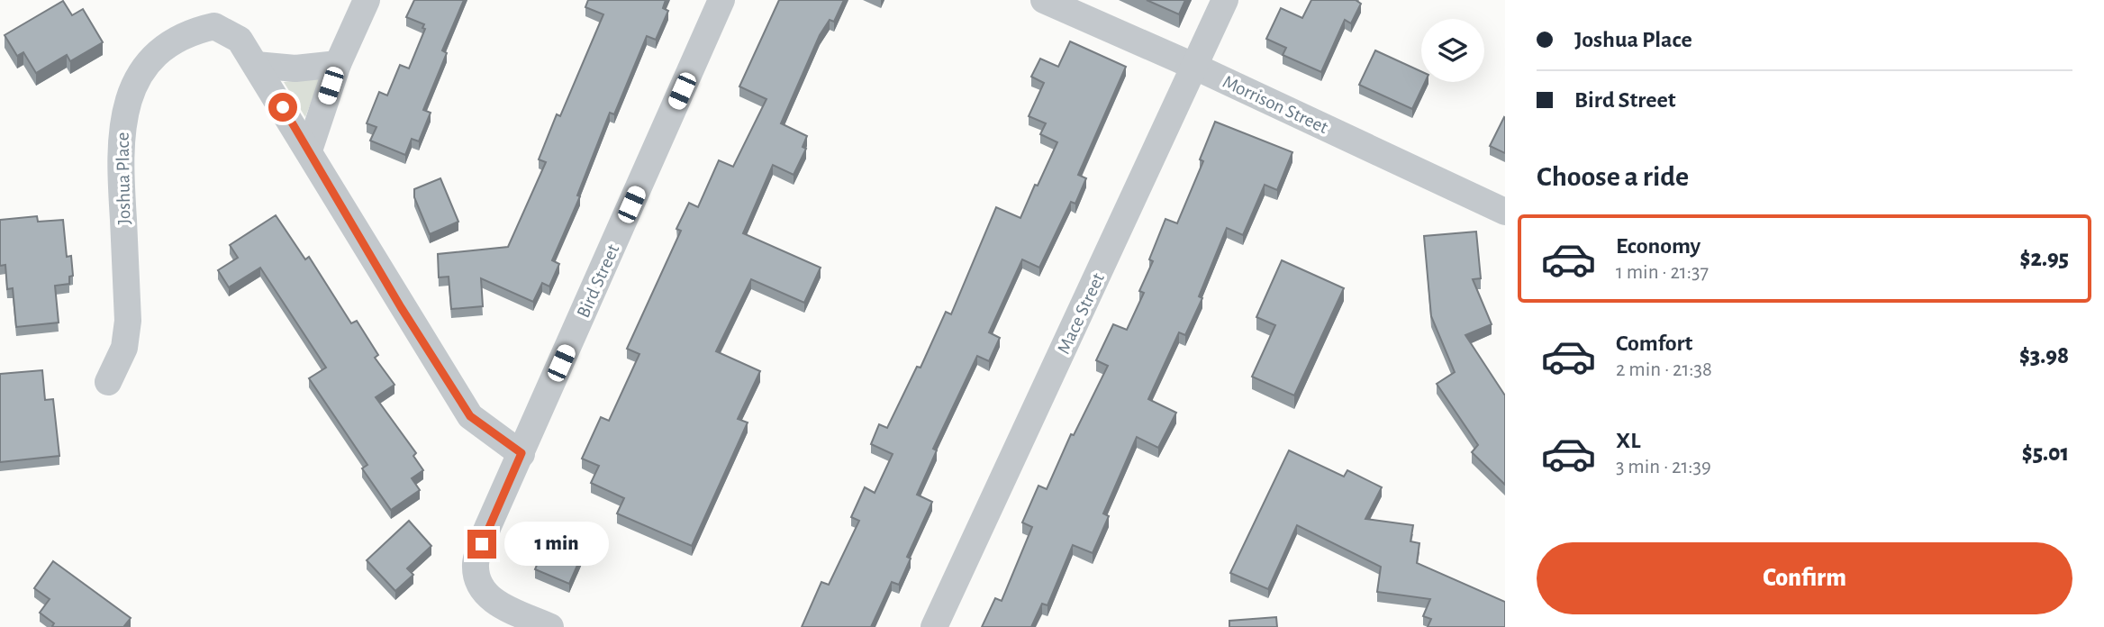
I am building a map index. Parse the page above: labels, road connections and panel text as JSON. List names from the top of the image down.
{
  "streets": {
    "street": [
      "Morrison Street",
      "Joshua Place",
      "Bird Street",
      "Mace Street"
    ]
  },
  "crossings": [
    ["Morrison Street", "Mace Street"],
    ["Joshua Place", "Bird Street"]
  ],
  "page": {
    "banner": ["Joshua Place", "Bird Street"],
    "heading": "Choose a ride",
    "list": [
      {
        "name": "Economy",
        "note": "1 min · 21:37",
        "value": "$2.95"
      },
      {
        "name": "Comfort",
        "note": "2 min · 21:38",
        "value": "$3.98"
      },
      {
        "name": "XL",
        "note": "3 min · 21:39",
        "value": "$5.01"
      }
    ],
    "bubble": "1 min",
    "buttons": "Confirm"
  }
}
